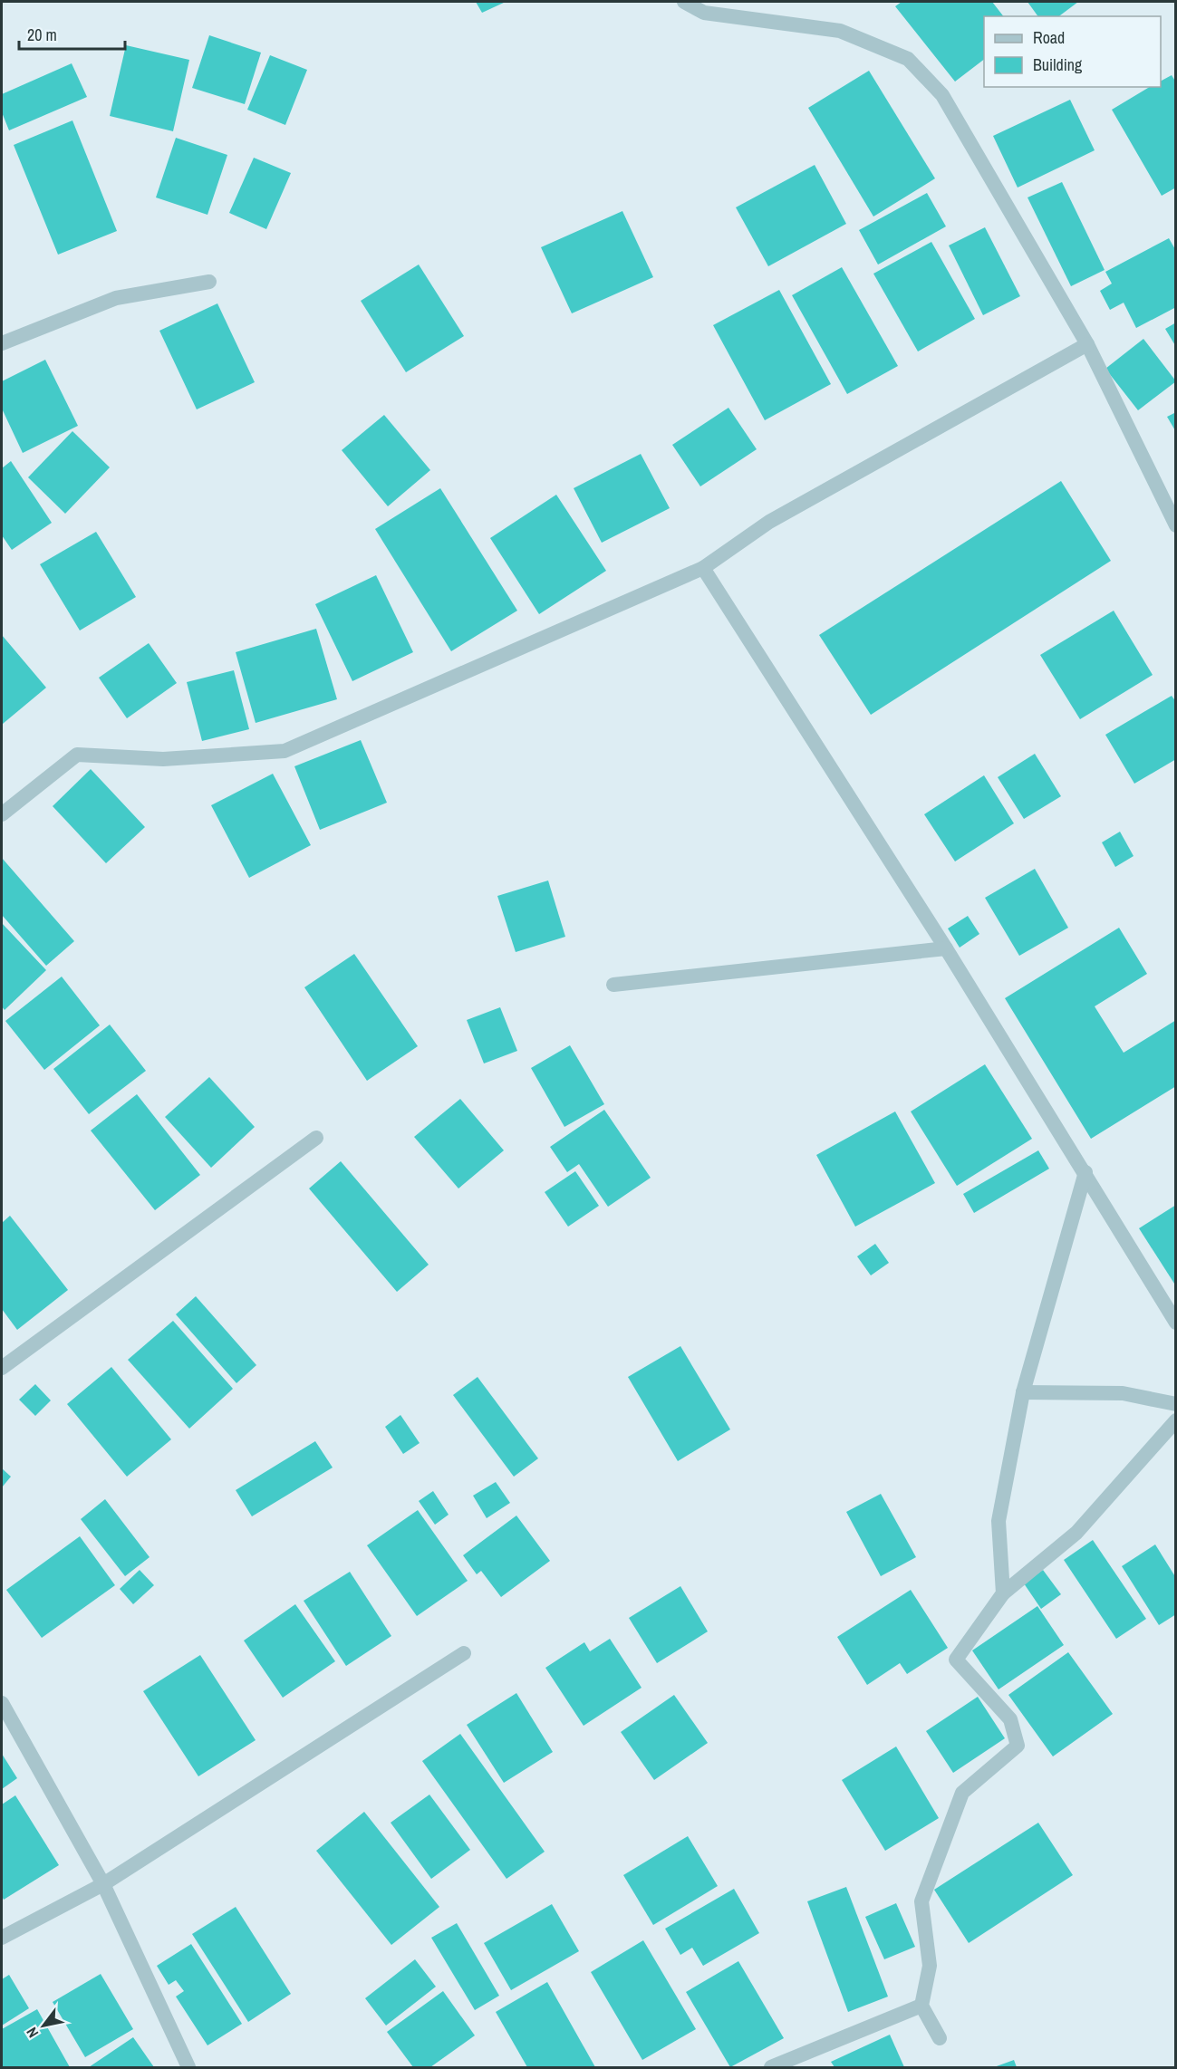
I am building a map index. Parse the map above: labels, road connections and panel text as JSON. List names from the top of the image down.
{
  "legend": ["Road", "Building"],
  "scale_bar": "20 m",
  "north": "bottom left"
}
